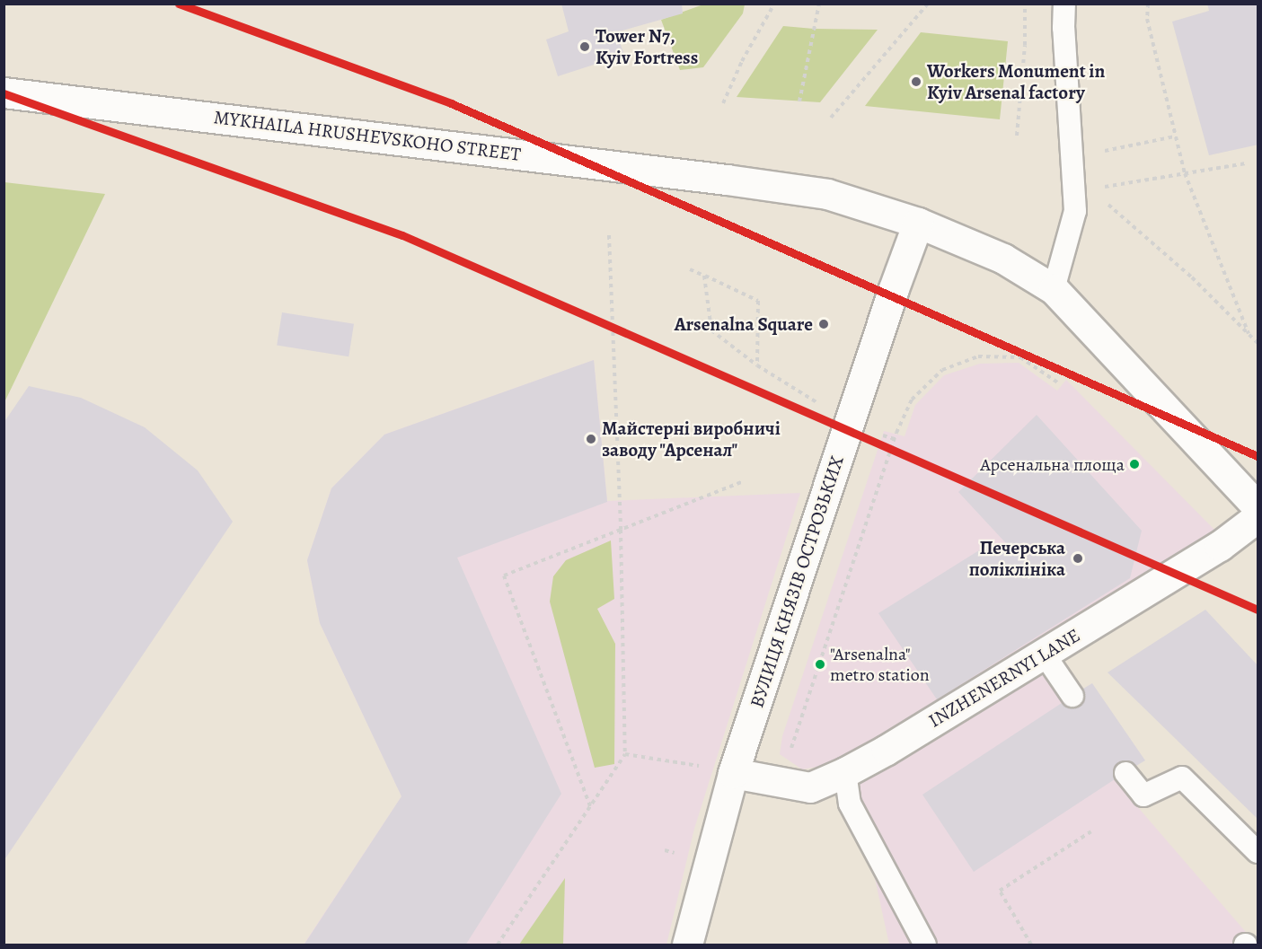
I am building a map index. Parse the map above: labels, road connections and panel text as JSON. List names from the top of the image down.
{
  "streets": {
    "main road": ["MYKHAILA HRUSHEVSKOHO STREET", "ВУЛИЦЯ КНЯЗІВ ОСТРОЗЬКИХ", "INZHENERNYI LANE"]
  },
  "crossings": [
    ["MYKHAILA HRUSHEVSKOHO STREET", "ВУЛИЦЯ КНЯЗІВ ОСТРОЗЬКИХ"],
    ["ВУЛИЦЯ КНЯЗІВ ОСТРОЗЬКИХ", "INZHENERNYI LANE"]
  ],
  "places": [
    "Tower N7, Kyiv Fortress",
    "Workers Monument in Kyiv Arsenal factory",
    "Arsenalna Square",
    "Майстерні виробничі заводу \"Арсенал\"",
    "Арсенальна площа",
    "Печерська поліклініка",
    "\"Arsenalna\" metro station"
  ]
}
